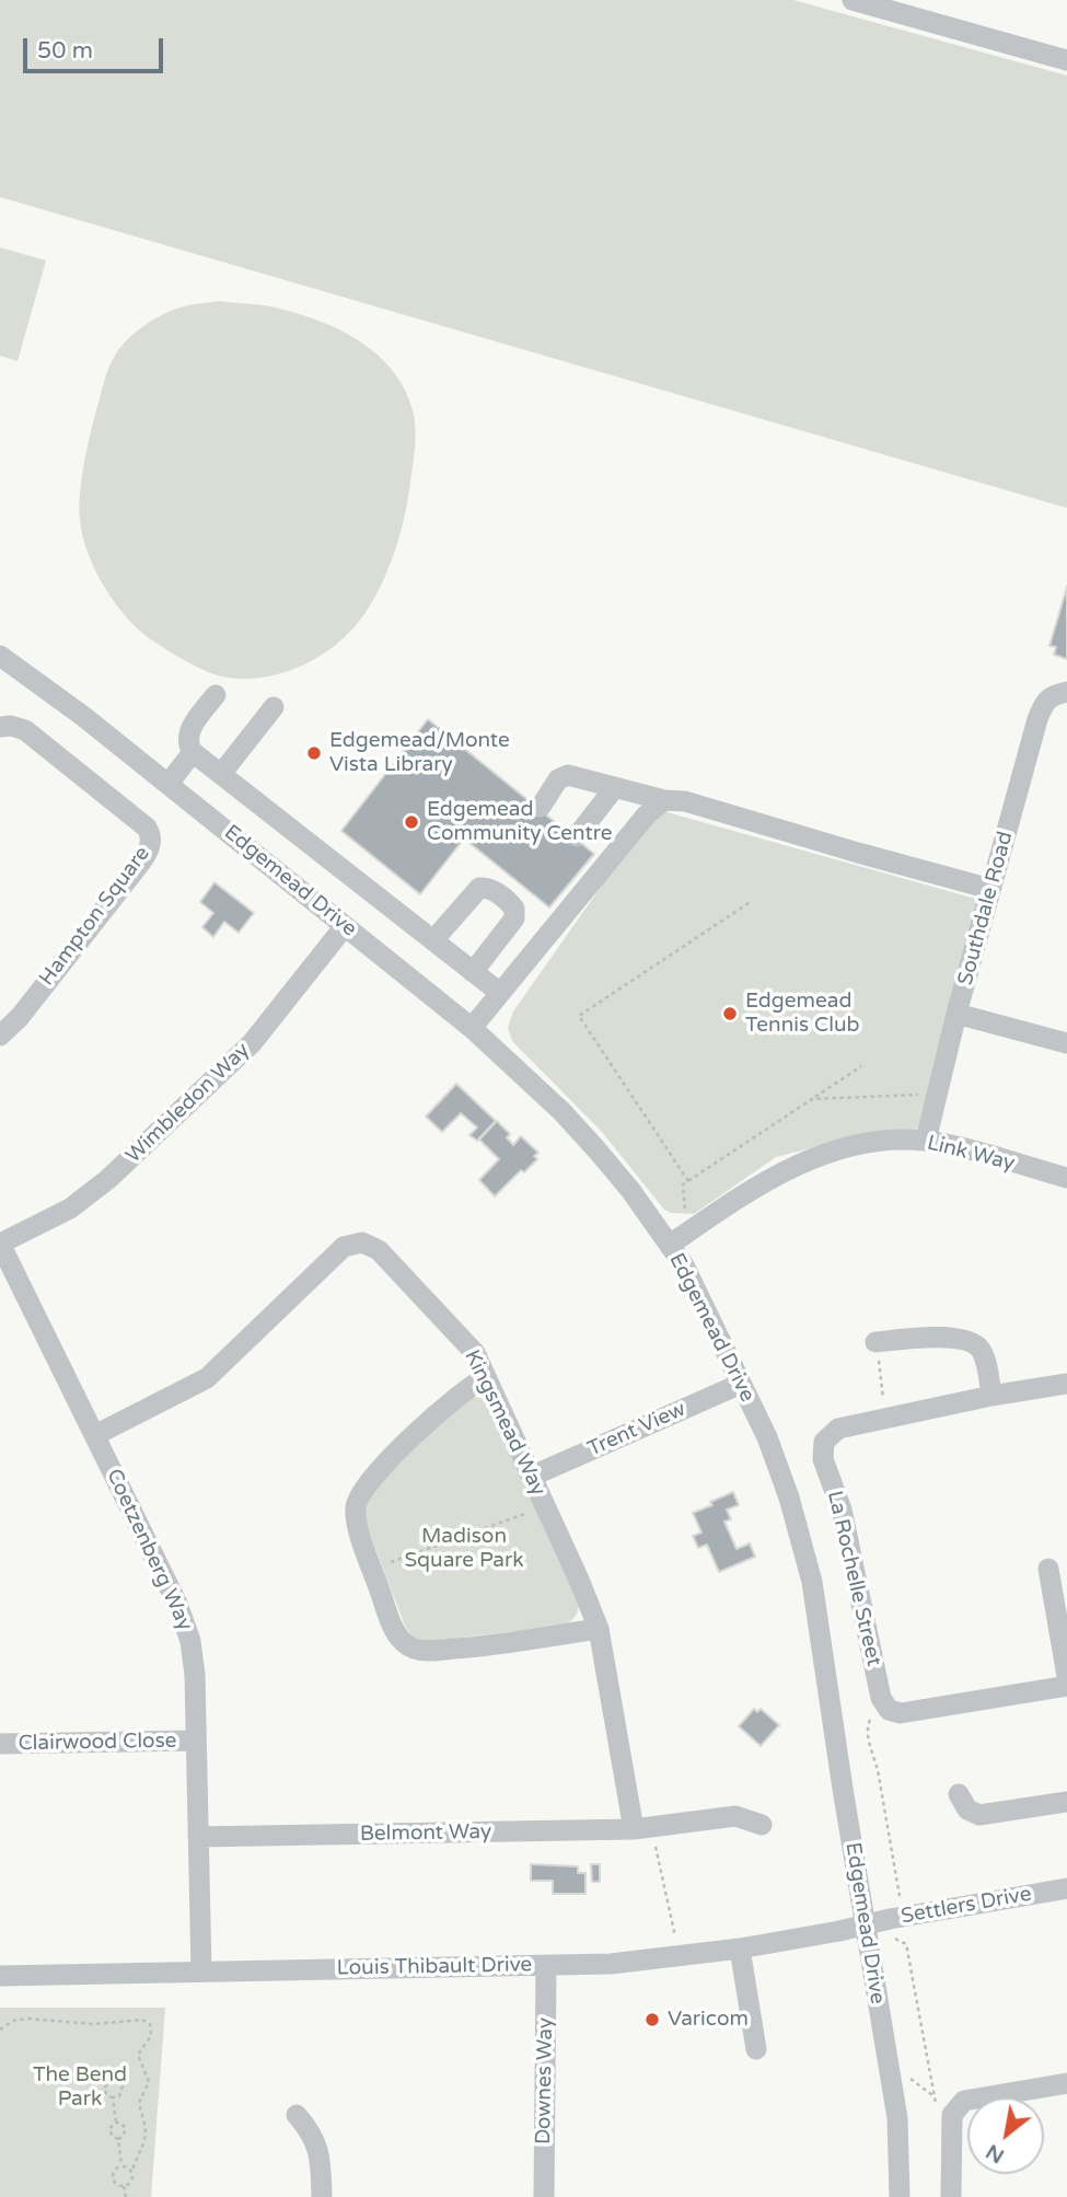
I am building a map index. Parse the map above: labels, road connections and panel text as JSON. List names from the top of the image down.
{
  "streets": {
    "street": [
      "Edgemead Drive",
      "Southdale Road",
      "Hampton Square",
      "Wimbledon Way",
      "Link Way",
      "Kingsmead Way",
      "Trent View",
      "Coetzenberg Way",
      "La Rochelle Street",
      "Clairwood Close",
      "Belmont Way",
      "Settlers Drive",
      "Louis Thibault Drive",
      "Downes Way"
    ]
  },
  "crossings": [
    ["Edgemead Drive", "Wimbledon Way"],
    ["Edgemead Drive", "Link Way"],
    ["Edgemead Drive", "Trent View"],
    ["Edgemead Drive", "Settlers Drive"],
    ["Edgemead Drive", "Louis Thibault Drive"],
    ["Southdale Road", "Link Way"],
    ["Wimbledon Way", "Coetzenberg Way"],
    ["Kingsmead Way", "Trent View"],
    ["Kingsmead Way", "Coetzenberg Way"],
    ["Kingsmead Way", "Belmont Way"],
    ["Coetzenberg Way", "Clairwood Close"],
    ["Coetzenberg Way", "Belmont Way"],
    ["Coetzenberg Way", "Louis Thibault Drive"],
    ["Settlers Drive", "Louis Thibault Drive"],
    ["Louis Thibault Drive", "Downes Way"]
  ],
  "parks": ["Madison Square Park", "The Bend Park"],
  "places": [
    "Edgemead/Monte Vista Library",
    "Edgemead Community Centre",
    "Edgemead Tennis Club",
    "Varicom"
  ],
  "scale_bar": "50 m",
  "north": "bottom left"
}
